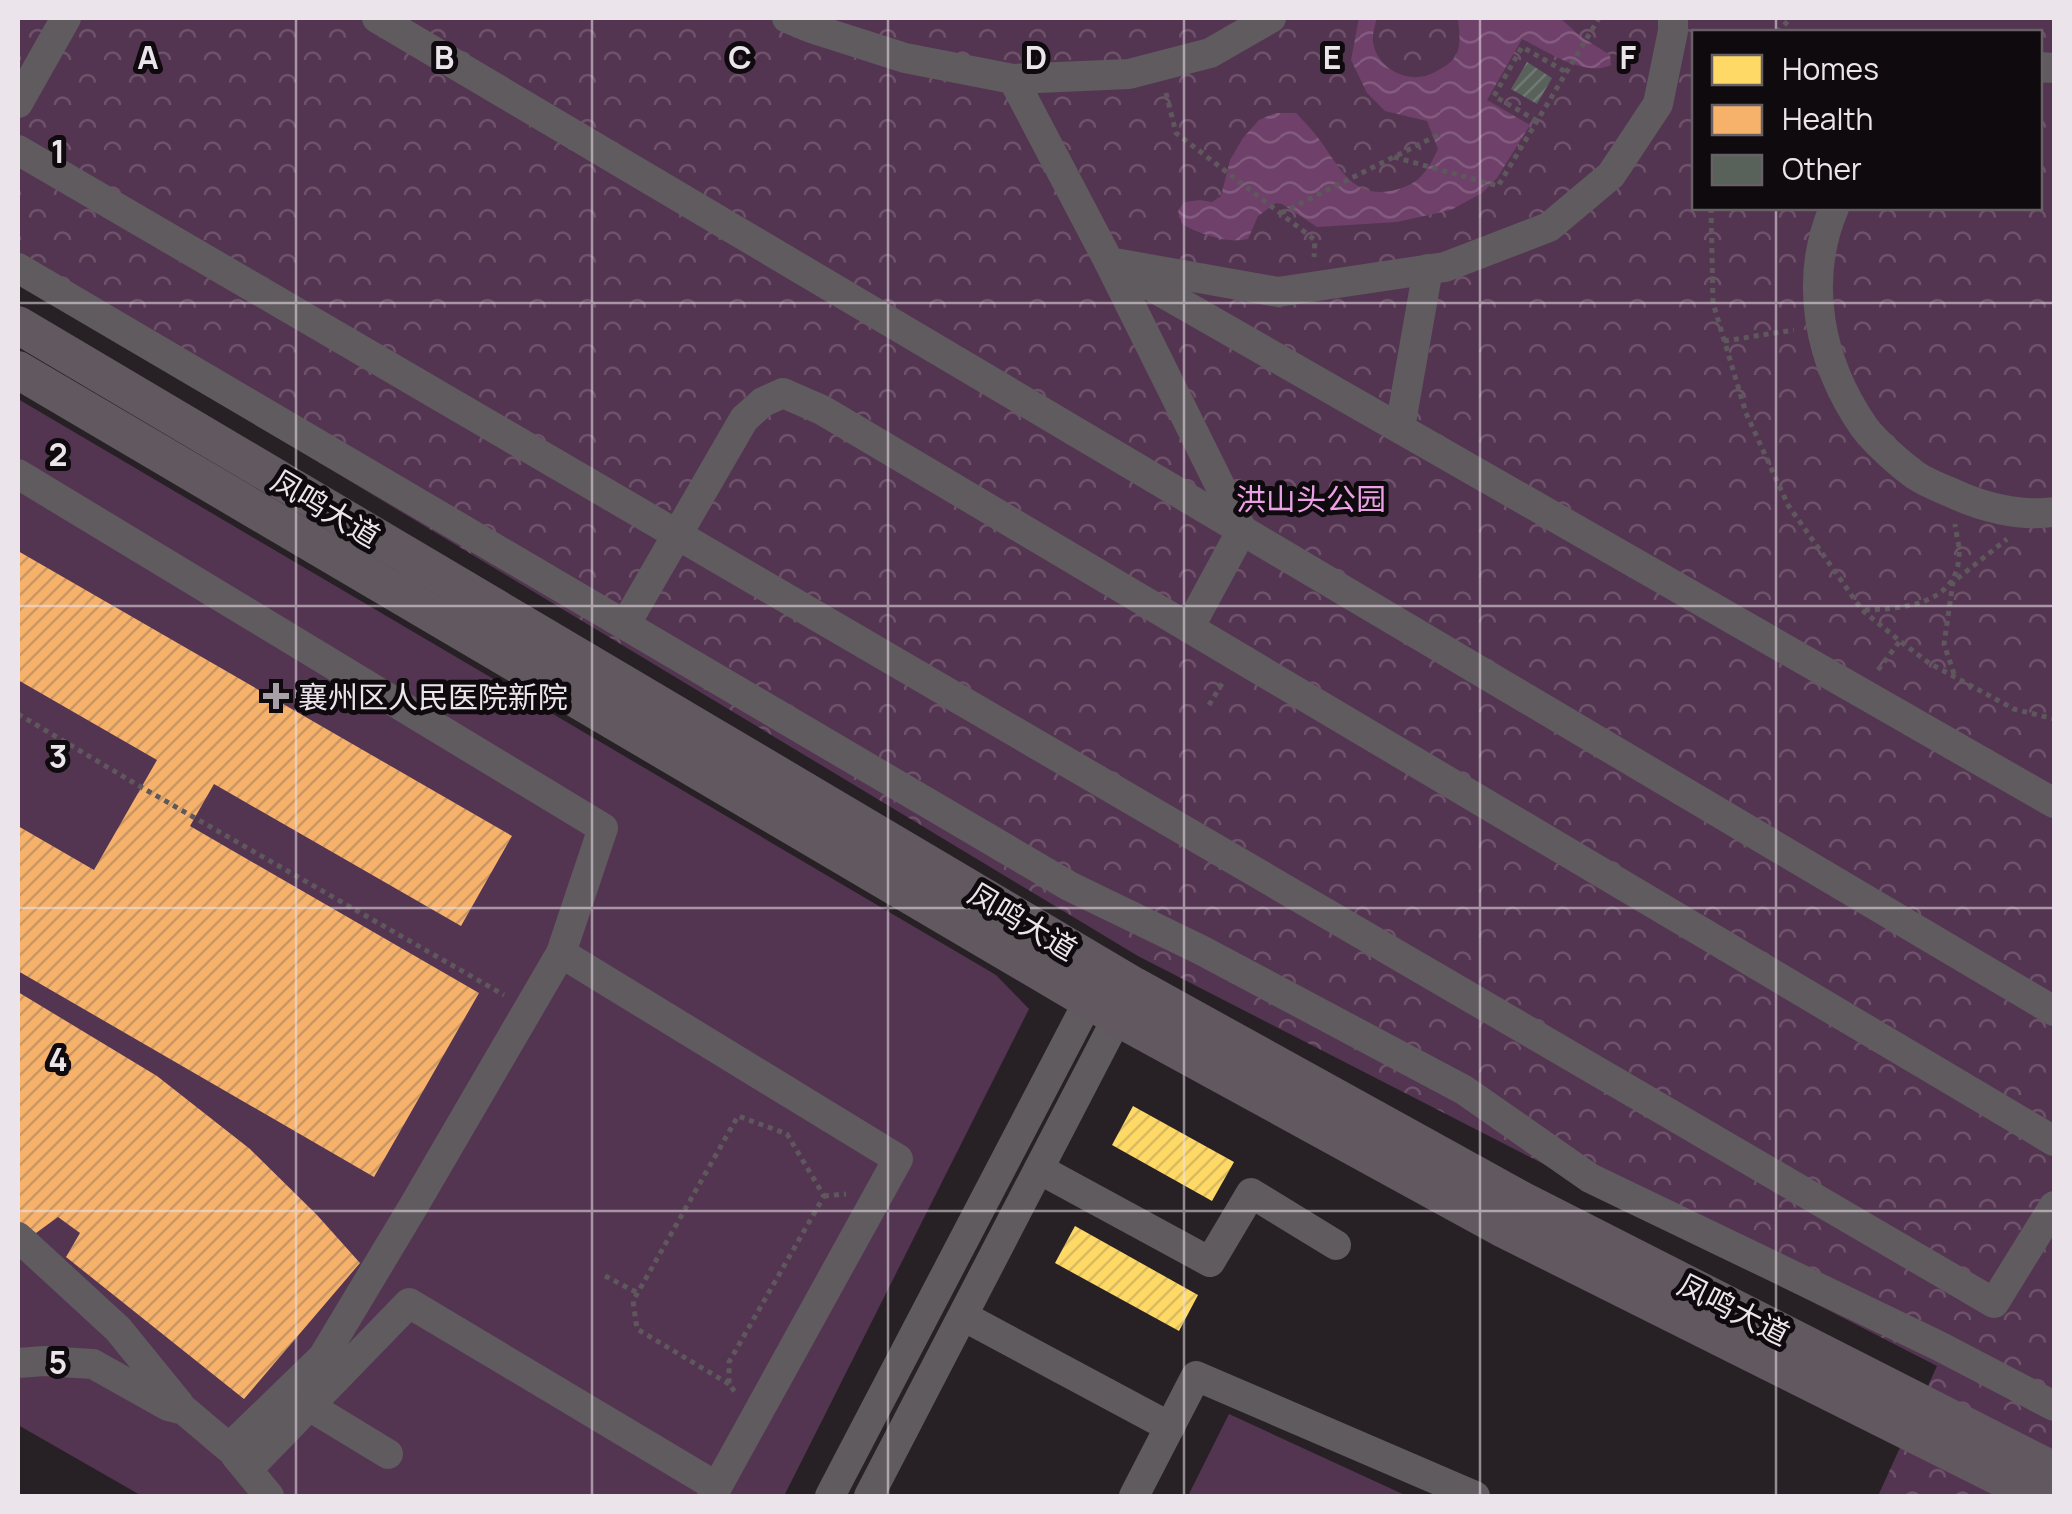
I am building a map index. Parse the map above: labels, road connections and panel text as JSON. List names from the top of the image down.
{
  "streets": {
    "main road": ["凤鸣大道"]
  },
  "parks": ["洪山头公园"],
  "places": {
    "health": ["襄州区人民医院新院"]
  },
  "legend": ["Homes", "Health", "Other"],
  "grid": {
    "columns": [
      "A",
      "B",
      "C",
      "D",
      "E",
      "F"
    ],
    "rows": [
      "1",
      "2",
      "3",
      "4",
      "5"
    ]
  }
}
